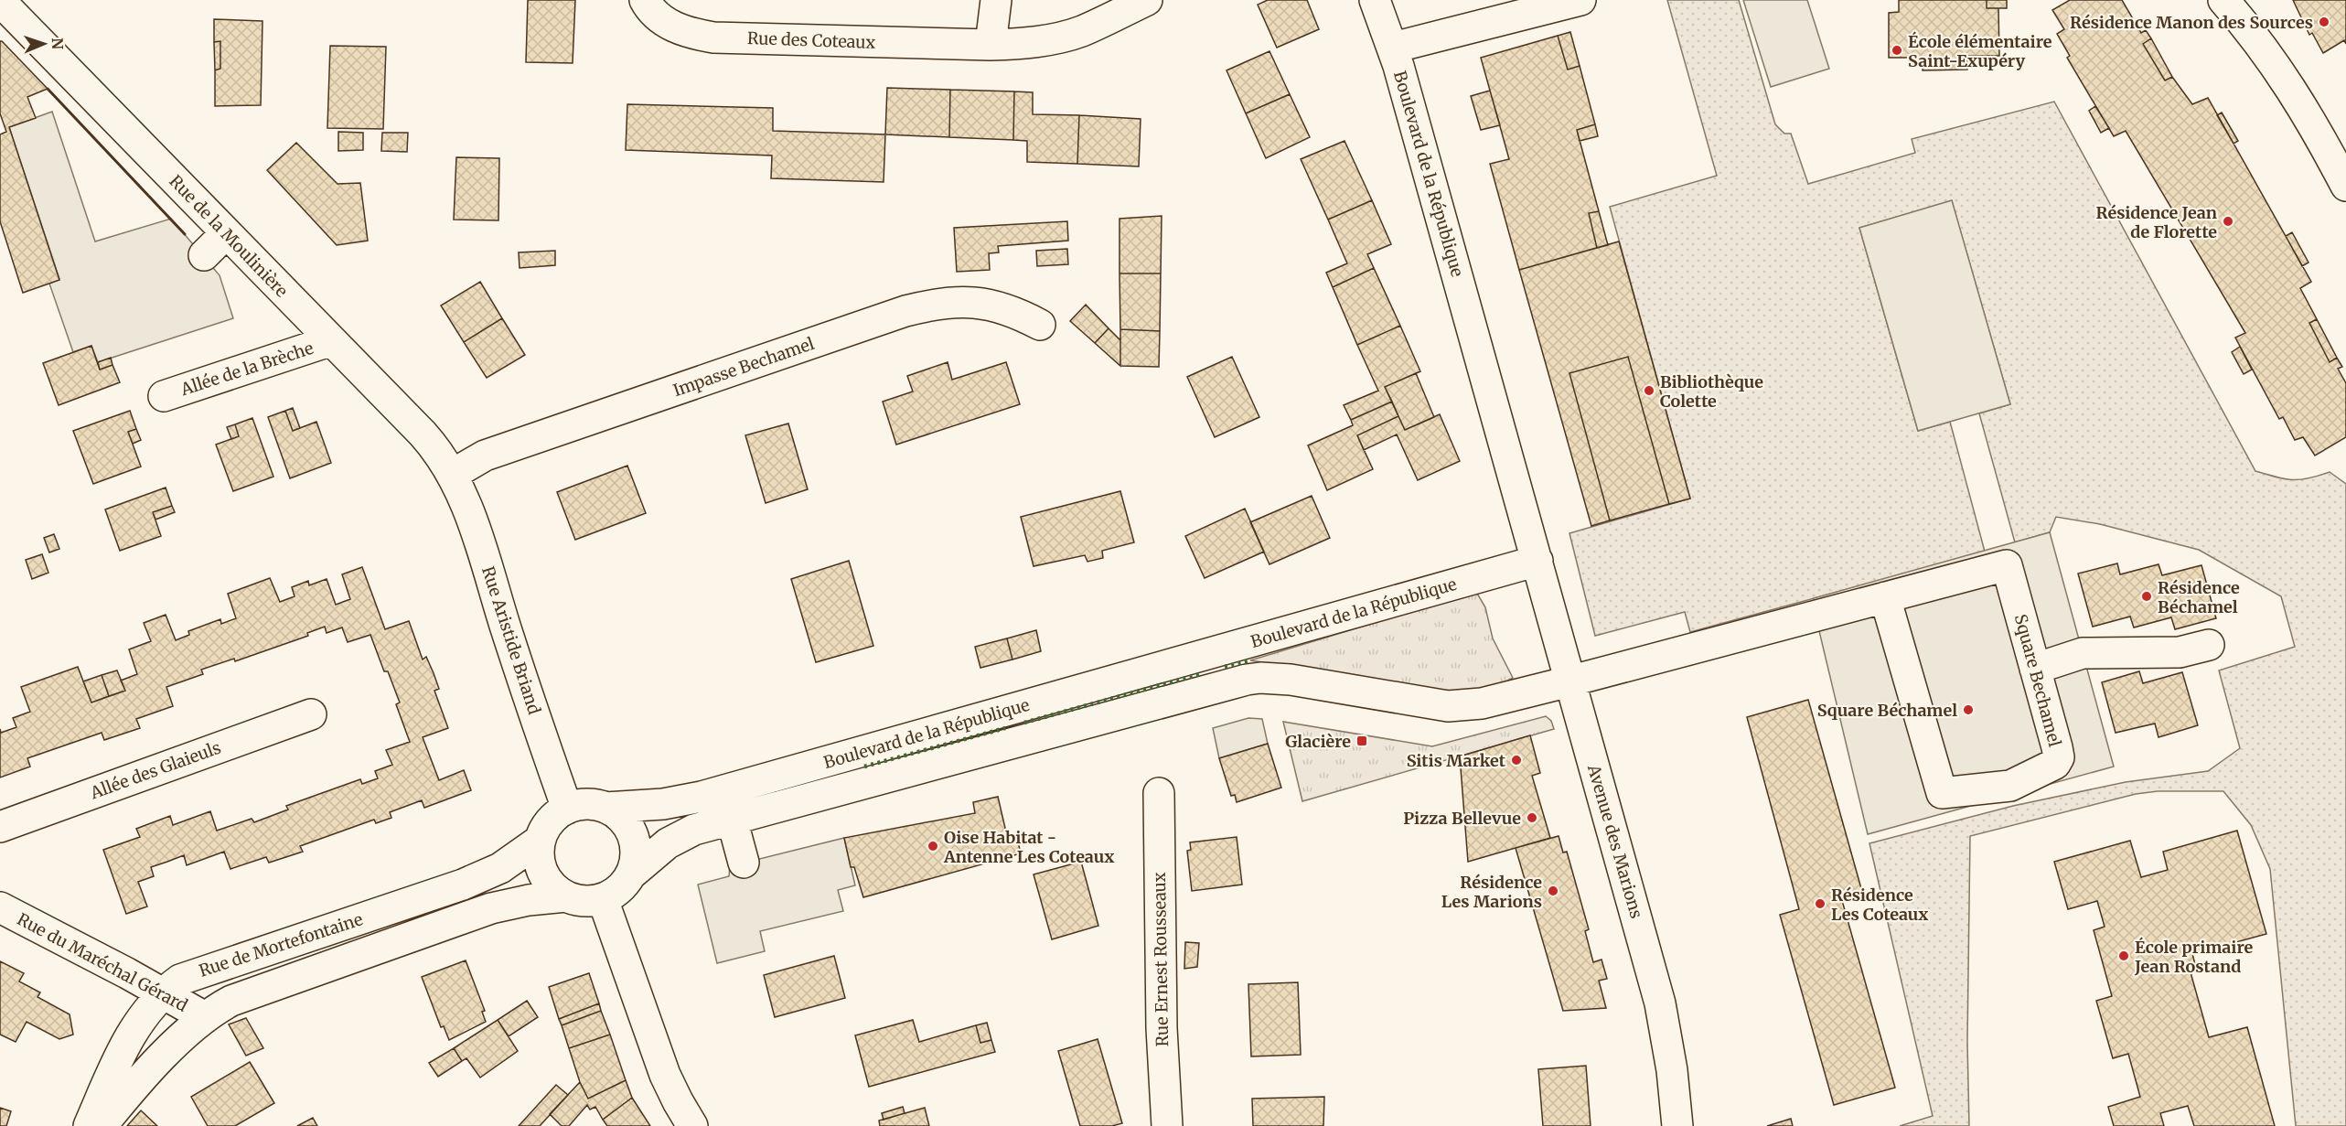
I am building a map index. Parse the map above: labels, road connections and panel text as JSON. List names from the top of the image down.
{
  "streets": {
    "street": [
      "Rue des Coteaux",
      "Boulevard de la République",
      "Rue de la Moulinière",
      "Impasse Bechamel",
      "Allée de la Brèche",
      "Rue Aristide Briand",
      "Square Bechamel",
      "Allée des Glaieuls",
      "Avenue des Marions",
      "Rue de Mortefontaine",
      "Rue Ernest Rousseaux",
      "Rue du Maréchal Gérard"
    ]
  },
  "crossings": [
    ["Boulevard de la République", "Rue Aristide Briand"],
    ["Boulevard de la République", "Square Bechamel"],
    ["Boulevard de la République", "Avenue des Marions"],
    ["Boulevard de la République", "Rue de Mortefontaine"],
    ["Rue de la Moulinière", "Impasse Bechamel"],
    ["Rue de la Moulinière", "Allée de la Brèche"],
    ["Rue de la Moulinière", "Rue Aristide Briand"],
    ["Impasse Bechamel", "Rue Aristide Briand"],
    ["Rue Aristide Briand", "Rue de Mortefontaine"],
    ["Square Bechamel", "Avenue des Marions"],
    ["Rue de Mortefontaine", "Rue du Maréchal Gérard"]
  ],
  "places": {
    "other": [
      "Résidence Manon des Sources",
      "École élémentaire Saint-Exupéry",
      "Résidence Jean de Florette",
      "Bibliothèque Colette",
      "Résidence Béchamel",
      "Square Béchamel",
      "Sitis Market",
      "Pizza Bellevue",
      "Oise Habitat - Antenne Les Coteaux",
      "Résidence Les Marions",
      "Résidence Les Coteaux",
      "École primaire Jean Rostand"
    ],
    "transit": ["Glacière"]
  },
  "north": "right"
}
